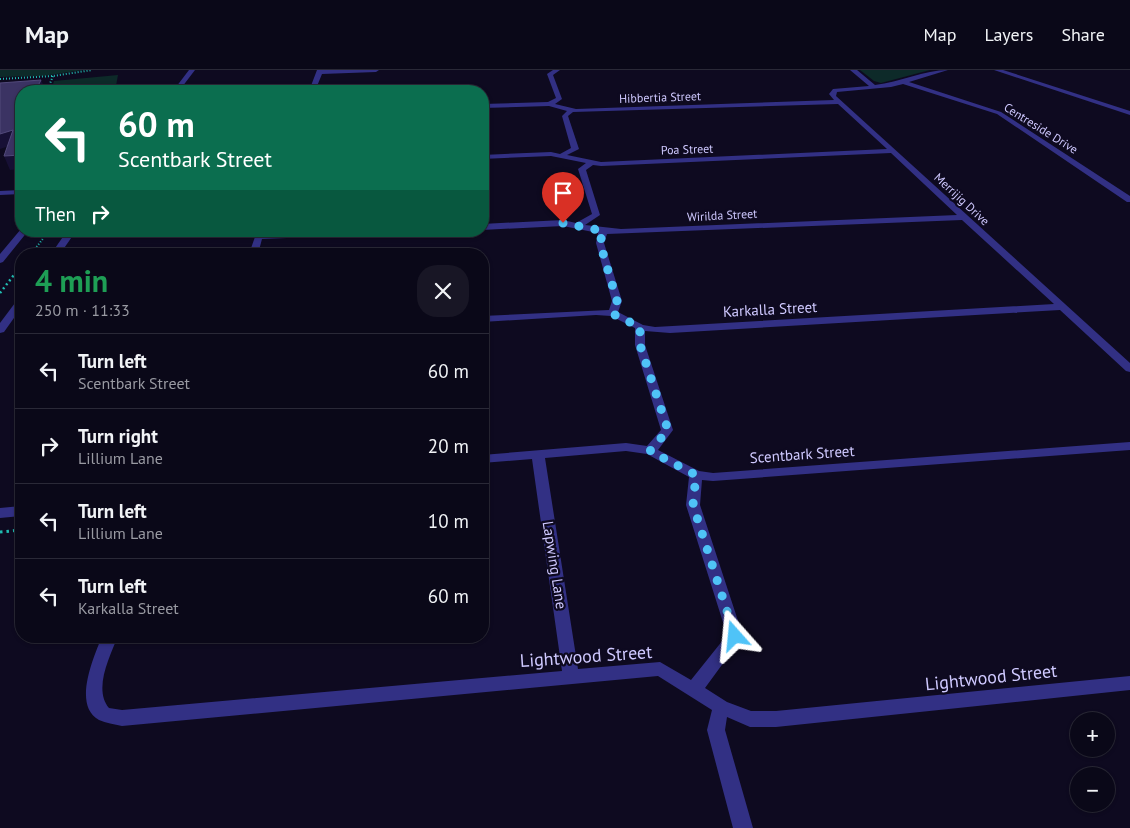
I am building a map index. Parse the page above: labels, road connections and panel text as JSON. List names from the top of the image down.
{
  "streets": {
    "street": [
      "Hibbertia Street",
      "Centreside Drive",
      "Poa Street",
      "Merrijig Drive",
      "Wirilda Street",
      "Karkalla Street",
      "Scentbark Street",
      "Lapwing Lane",
      "Lightwood Street"
    ]
  },
  "crossings": [
    ["Hibbertia Street", "Merrijig Drive"],
    ["Poa Street", "Merrijig Drive"],
    ["Merrijig Drive", "Wirilda Street"],
    ["Merrijig Drive", "Karkalla Street"],
    ["Scentbark Street", "Lapwing Lane"],
    ["Lapwing Lane", "Lightwood Street"]
  ],
  "page": {
    "header": "Map",
    "nav": ["Map", "Layers", "Share"],
    "turn": ["60 m", "Scentbark Street"],
    "then": "Then",
    "heading": ["4 min", "250 m · 11:33"],
    "list": [
      {
        "name": "Turn left",
        "note": "Scentbark Street",
        "value": "60 m"
      },
      {
        "name": "Turn right",
        "note": "Lillium Lane",
        "value": "20 m"
      },
      {
        "name": "Turn left",
        "note": "Lillium Lane",
        "value": "10 m"
      },
      {
        "name": "Turn left",
        "note": "Karkalla Street",
        "value": "60 m"
      }
    ],
    "map_buttons": ["+", "−"]
  }
}
